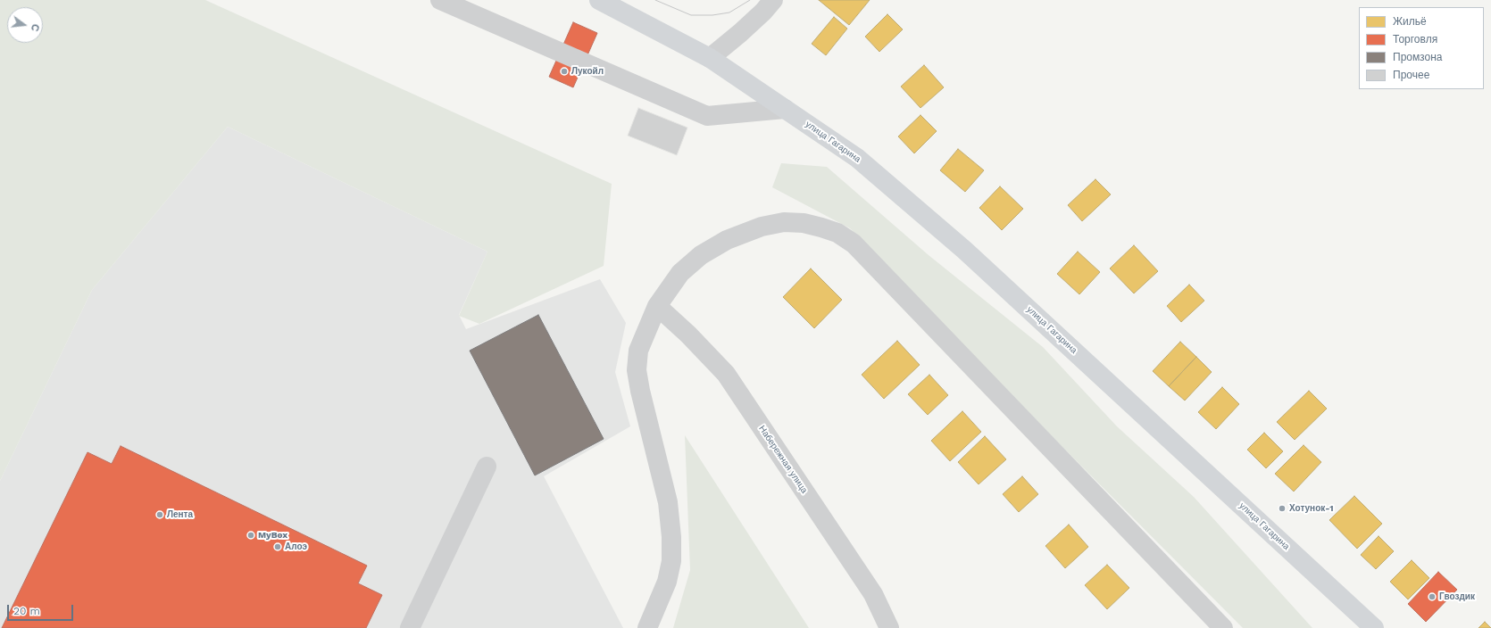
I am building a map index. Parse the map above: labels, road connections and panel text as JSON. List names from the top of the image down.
{
  "streets": {
    "main road": ["улица Гагарина"],
    "street": ["Набережная улица"]
  },
  "places": [
    "Лукойл",
    "Хотунок-1",
    "Лента",
    "MyBox",
    "Алоэ",
    "Гвоздик"
  ],
  "legend": [
    "Жильё",
    "Торговля",
    "Промзона",
    "Прочее"
  ],
  "scale_bar": "20 m",
  "north": "right"
}
